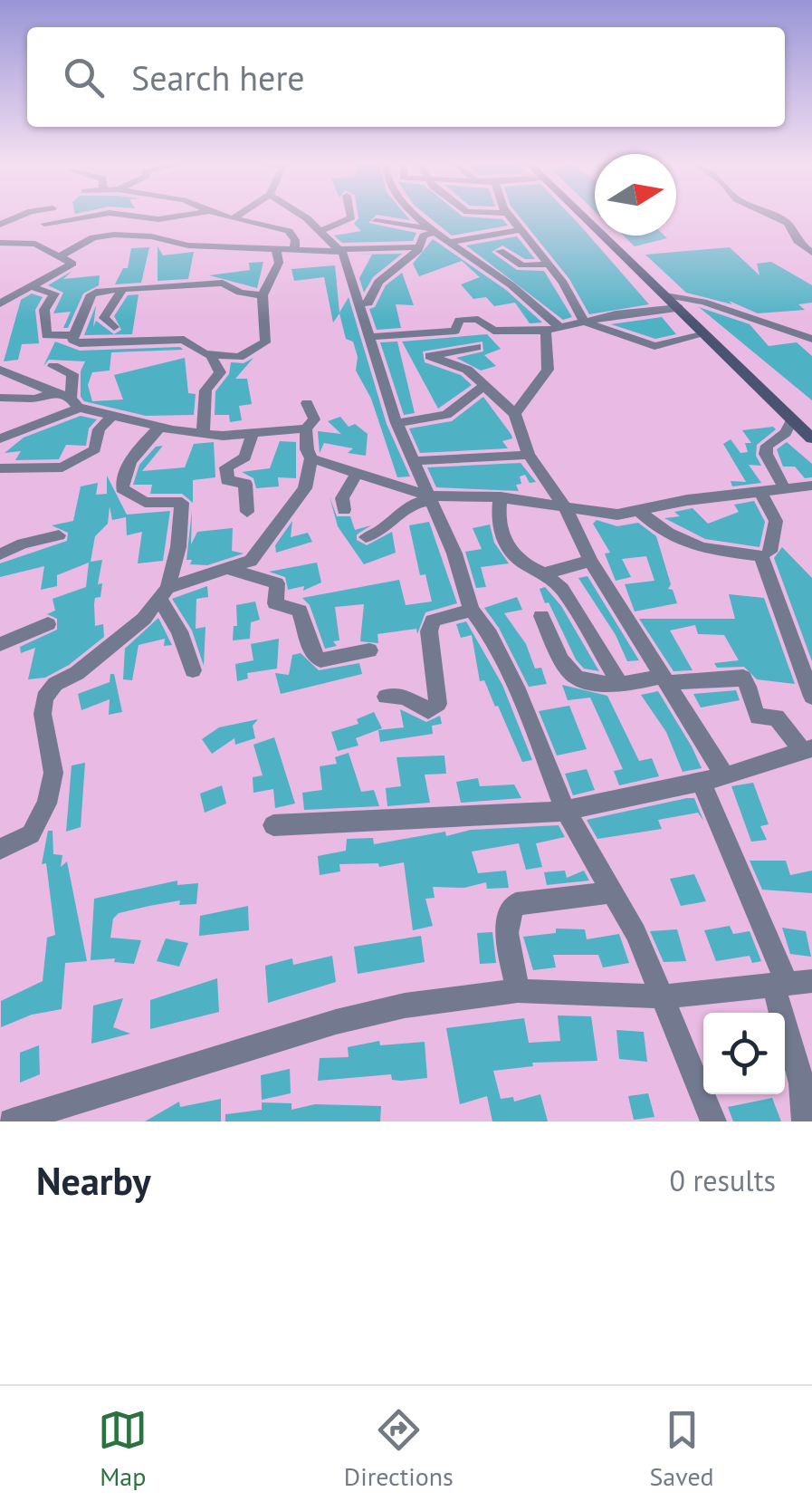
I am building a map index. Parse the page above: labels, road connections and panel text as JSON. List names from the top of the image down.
{
  "north": "right",
  "page": {
    "search": "Search here",
    "heading": ["Nearby", "0 results"],
    "nav": ["Map", "Directions", "Saved"]
  }
}
